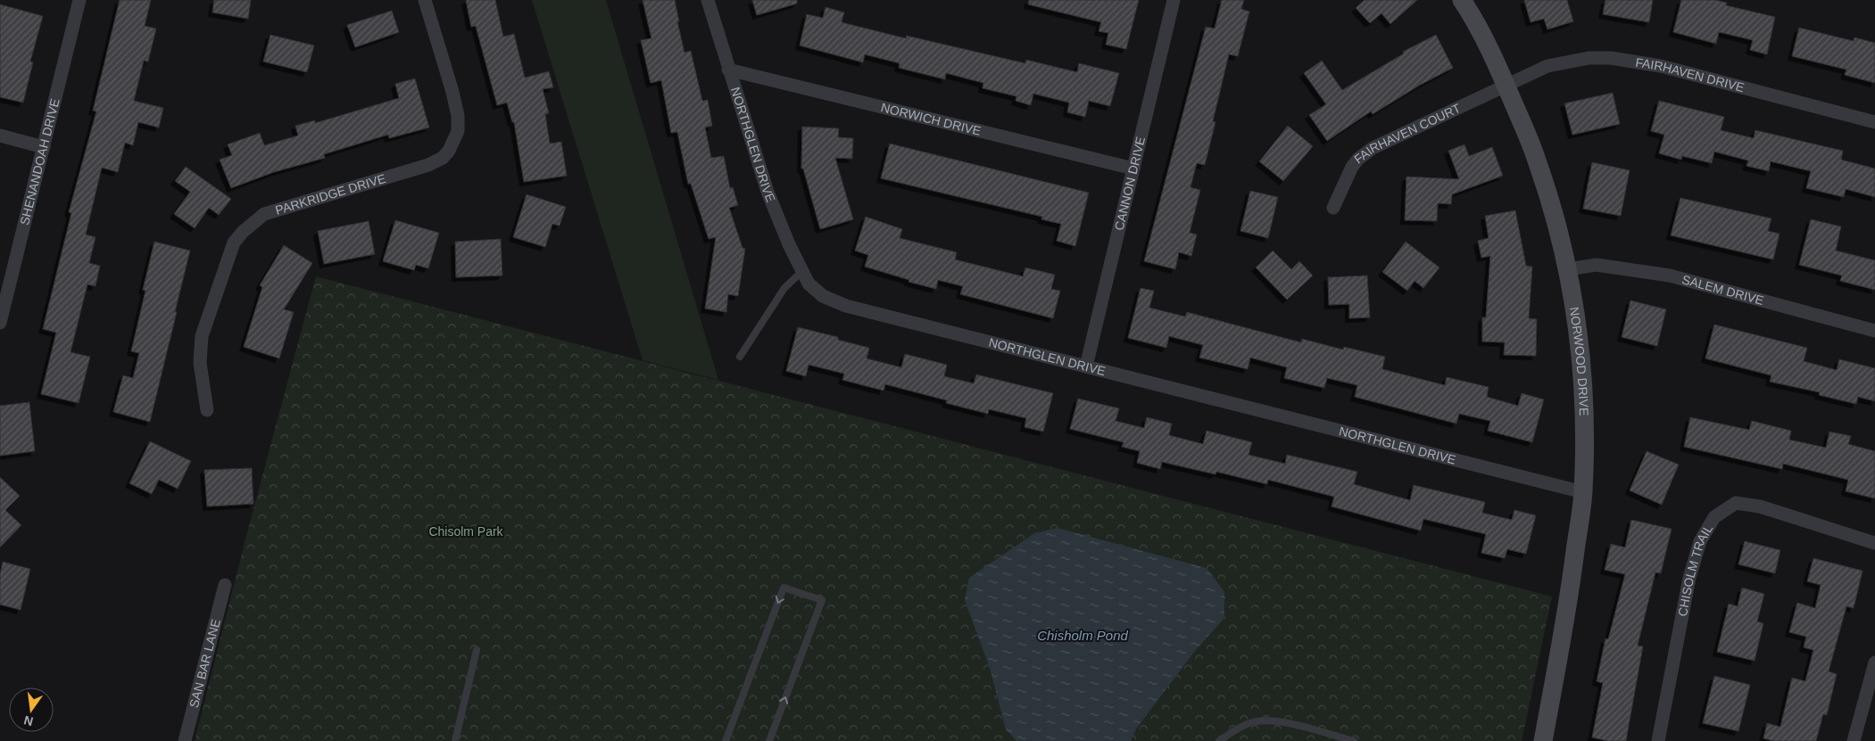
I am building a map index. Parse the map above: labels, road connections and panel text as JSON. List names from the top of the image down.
{
  "streets": {
    "main road": ["NORWOOD DRIVE"],
    "street": [
      "FAIRHAVEN DRIVE",
      "NORWICH DRIVE",
      "FAIRHAVEN COURT",
      "NORTHGLEN DRIVE",
      "SHENANDOAH DRIVE",
      "CANNON DRIVE",
      "PARKRIDGE DRIVE",
      "SALEM DRIVE",
      "CHISOLM TRAIL",
      "SAN BAR LANE"
    ]
  },
  "crossings": [
    ["FAIRHAVEN DRIVE", "FAIRHAVEN COURT"],
    ["FAIRHAVEN DRIVE", "NORWOOD DRIVE"],
    ["NORWICH DRIVE", "NORTHGLEN DRIVE"],
    ["NORWICH DRIVE", "CANNON DRIVE"],
    ["FAIRHAVEN COURT", "NORWOOD DRIVE"],
    ["NORTHGLEN DRIVE", "CANNON DRIVE"],
    ["NORTHGLEN DRIVE", "NORWOOD DRIVE"],
    ["SALEM DRIVE", "NORWOOD DRIVE"]
  ],
  "water": ["Chisholm Pond"],
  "parks": ["Chisolm Park"],
  "north": "bottom"
}
